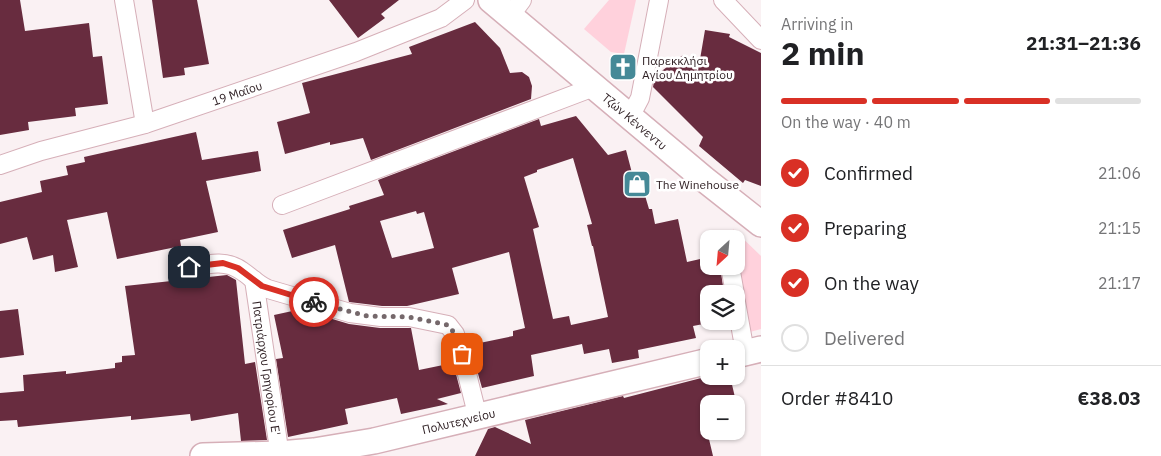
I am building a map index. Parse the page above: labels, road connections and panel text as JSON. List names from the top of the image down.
{
  "streets": {
    "street": [
      "19 Μαΐου",
      "Τζών Κέννεντυ",
      "Πατριάρχου Γρηγορίου Ε'",
      "Πολυτεχνείου"
    ]
  },
  "crossings": [
    ["Πατριάρχου Γρηγορίου Ε'", "Πολυτεχνείου"]
  ],
  "places": {
    "church": ["Παρεκκλήσι Αγίου Δημητρίου"],
    "shop": ["The Winehouse"]
  },
  "north": "bottom left",
  "page": {
    "heading": ["2 min", "Arriving in", "21:31–21:36"],
    "panel": ["Order #8410", "€38.03"],
    "bar": "On the way · 40 m",
    "list": [
      ["Confirmed", "21:06"],
      ["Preparing", "21:15"],
      ["On the way", "21:17"],
      "Delivered"
    ],
    "map_buttons": ["+", "−"]
  }
}
